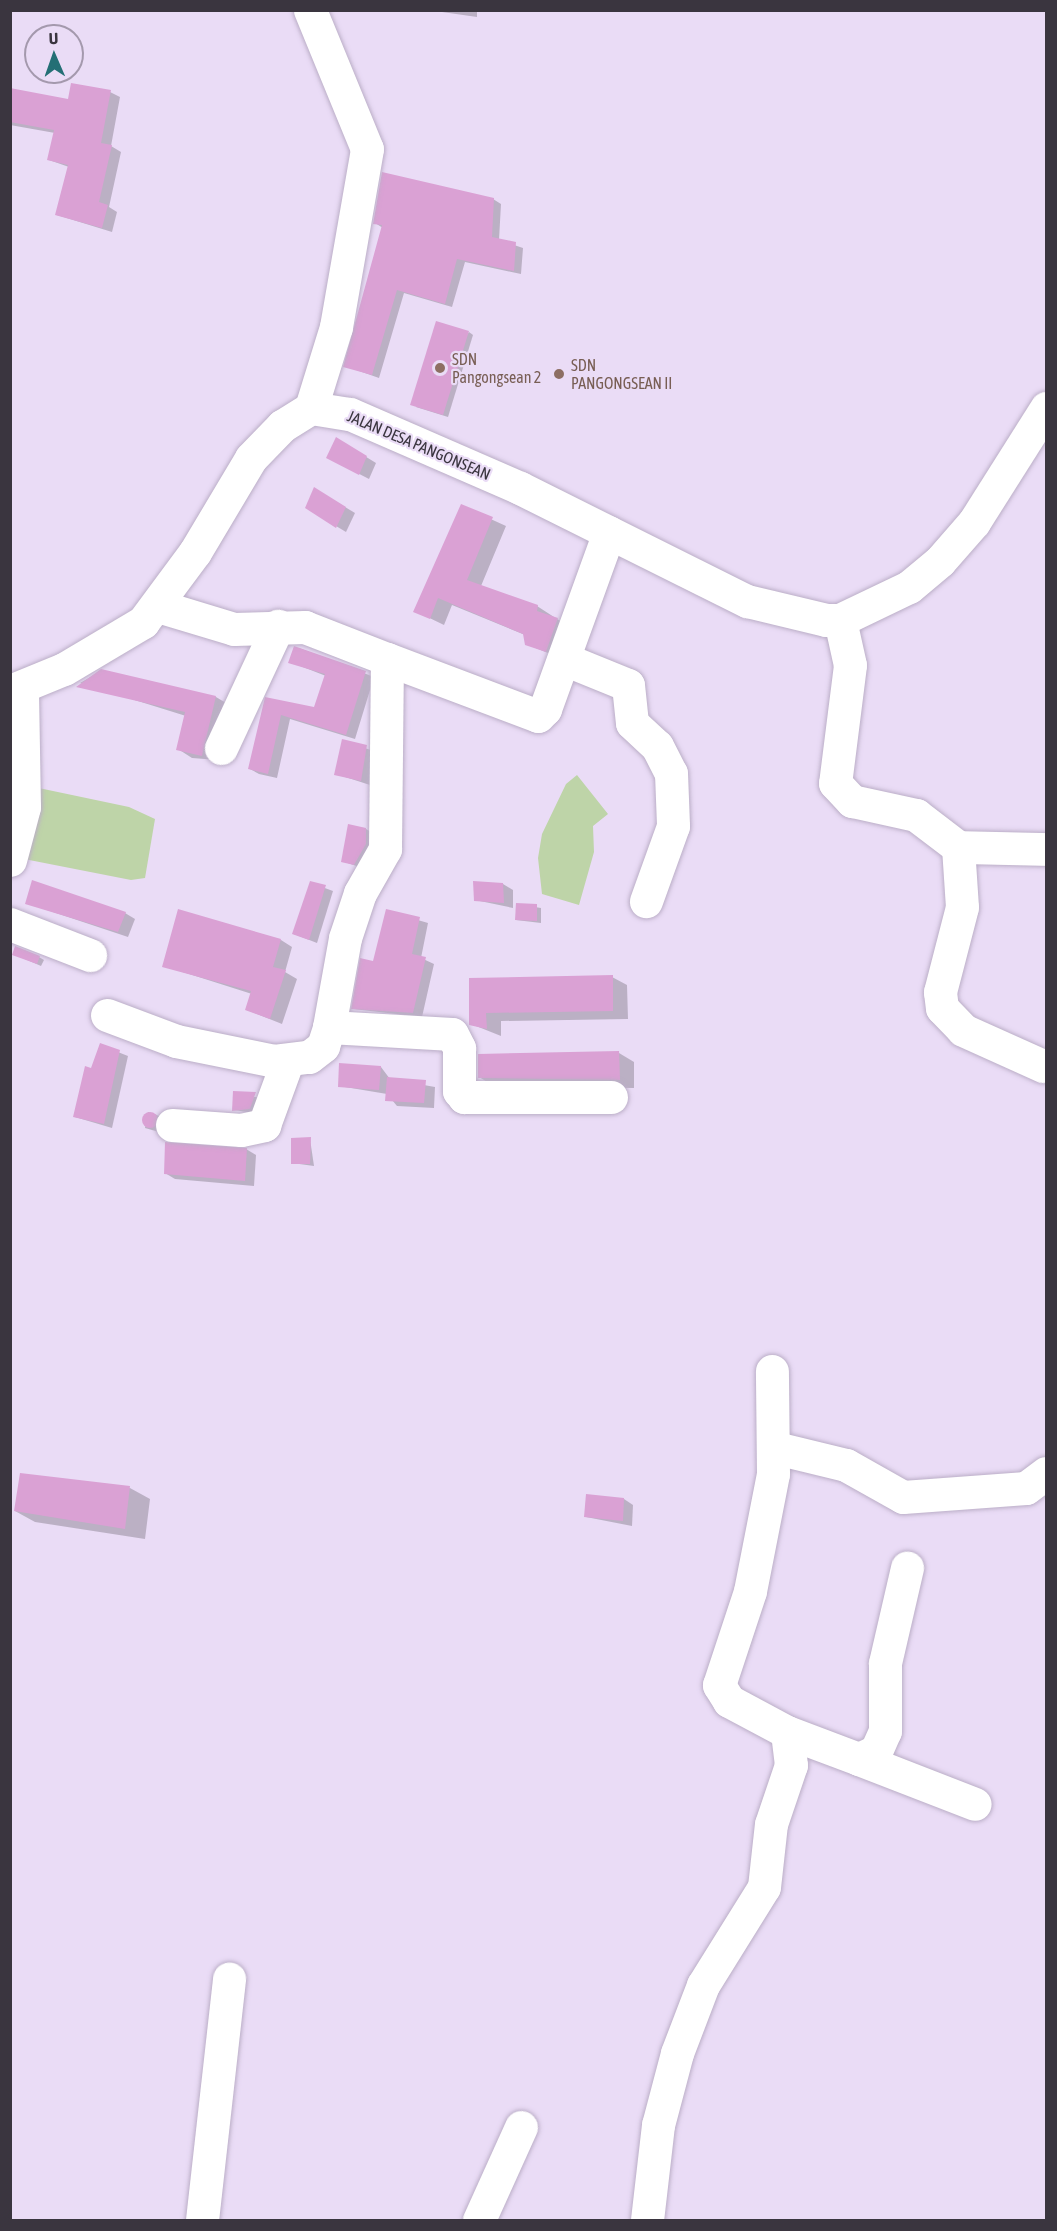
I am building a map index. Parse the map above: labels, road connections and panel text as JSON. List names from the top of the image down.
{
  "streets": {
    "street": ["JALAN DESA PANGONSEAN"]
  },
  "places": ["SDN Pangongsean 2", "SDN PANGONGSEAN II"],
  "north": "top"
}
